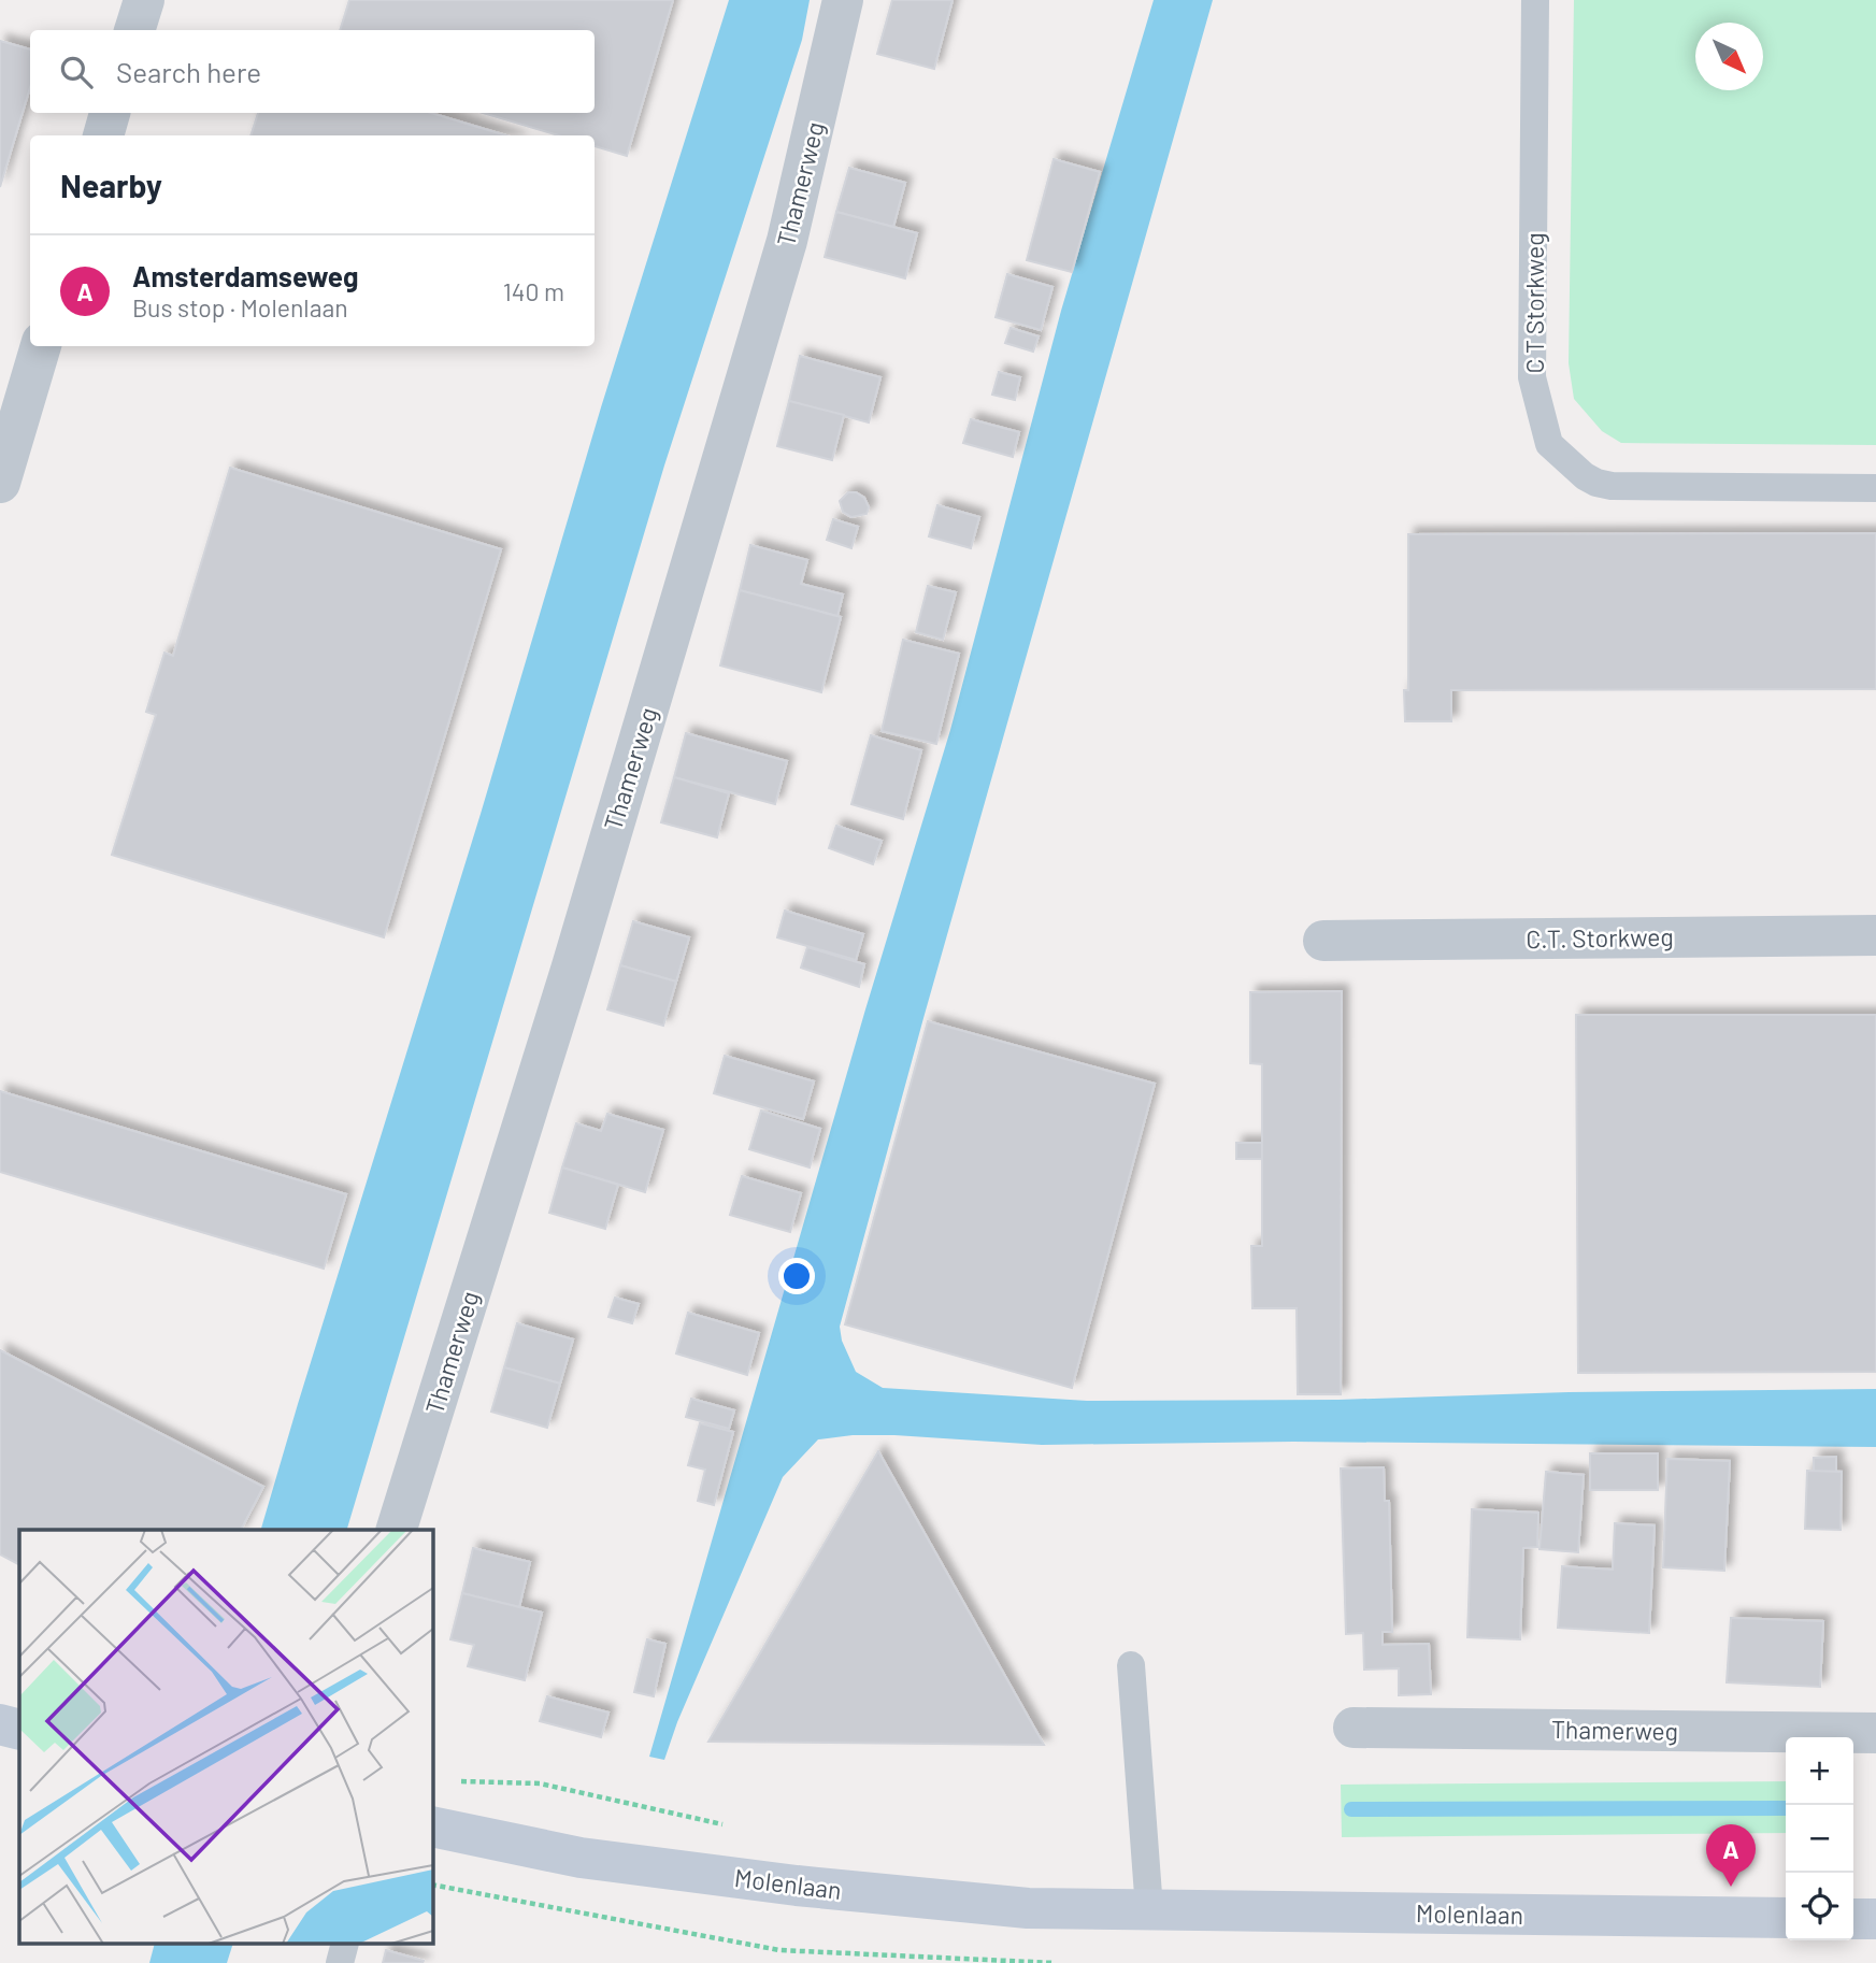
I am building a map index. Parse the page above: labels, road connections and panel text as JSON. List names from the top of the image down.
{
  "streets": {
    "street": ["Thamerweg", "C.T. Storkweg", "Molenlaan"],
    "lane": ["C T Storkweg"]
  },
  "north": "bottom right",
  "page": {
    "search": "Search here",
    "heading": "Nearby",
    "list": [
      {
        "mark": "A",
        "name": "Amsterdamseweg",
        "note": "Bus stop · Molenlaan",
        "value": "140 m"
      }
    ],
    "map_buttons": ["+", "−"],
    "pins": "A"
  }
}
